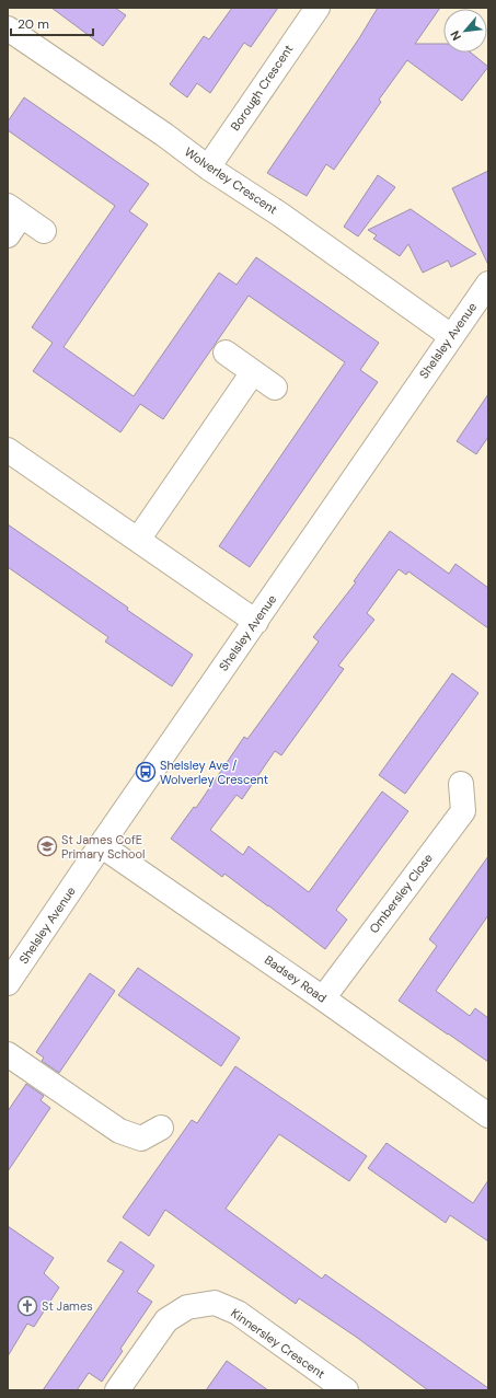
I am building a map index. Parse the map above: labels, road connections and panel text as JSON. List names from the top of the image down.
{
  "streets": {
    "street": [
      "Borough Crescent",
      "Wolverley Crescent",
      "Shelsley Avenue",
      "Ombersley Close",
      "Badsey Road",
      "Kinnersley Crescent"
    ]
  },
  "crossings": [
    ["Borough Crescent", "Wolverley Crescent"],
    ["Wolverley Crescent", "Shelsley Avenue"],
    ["Shelsley Avenue", "Badsey Road"],
    ["Ombersley Close", "Badsey Road"]
  ],
  "places": {
    "bus stop": ["Shelsley Ave / Wolverley Crescent"],
    "school or university": ["St James CofE Primary School"],
    "church": ["St James"]
  },
  "scale_bar": "20 m",
  "north": "bottom left"
}
